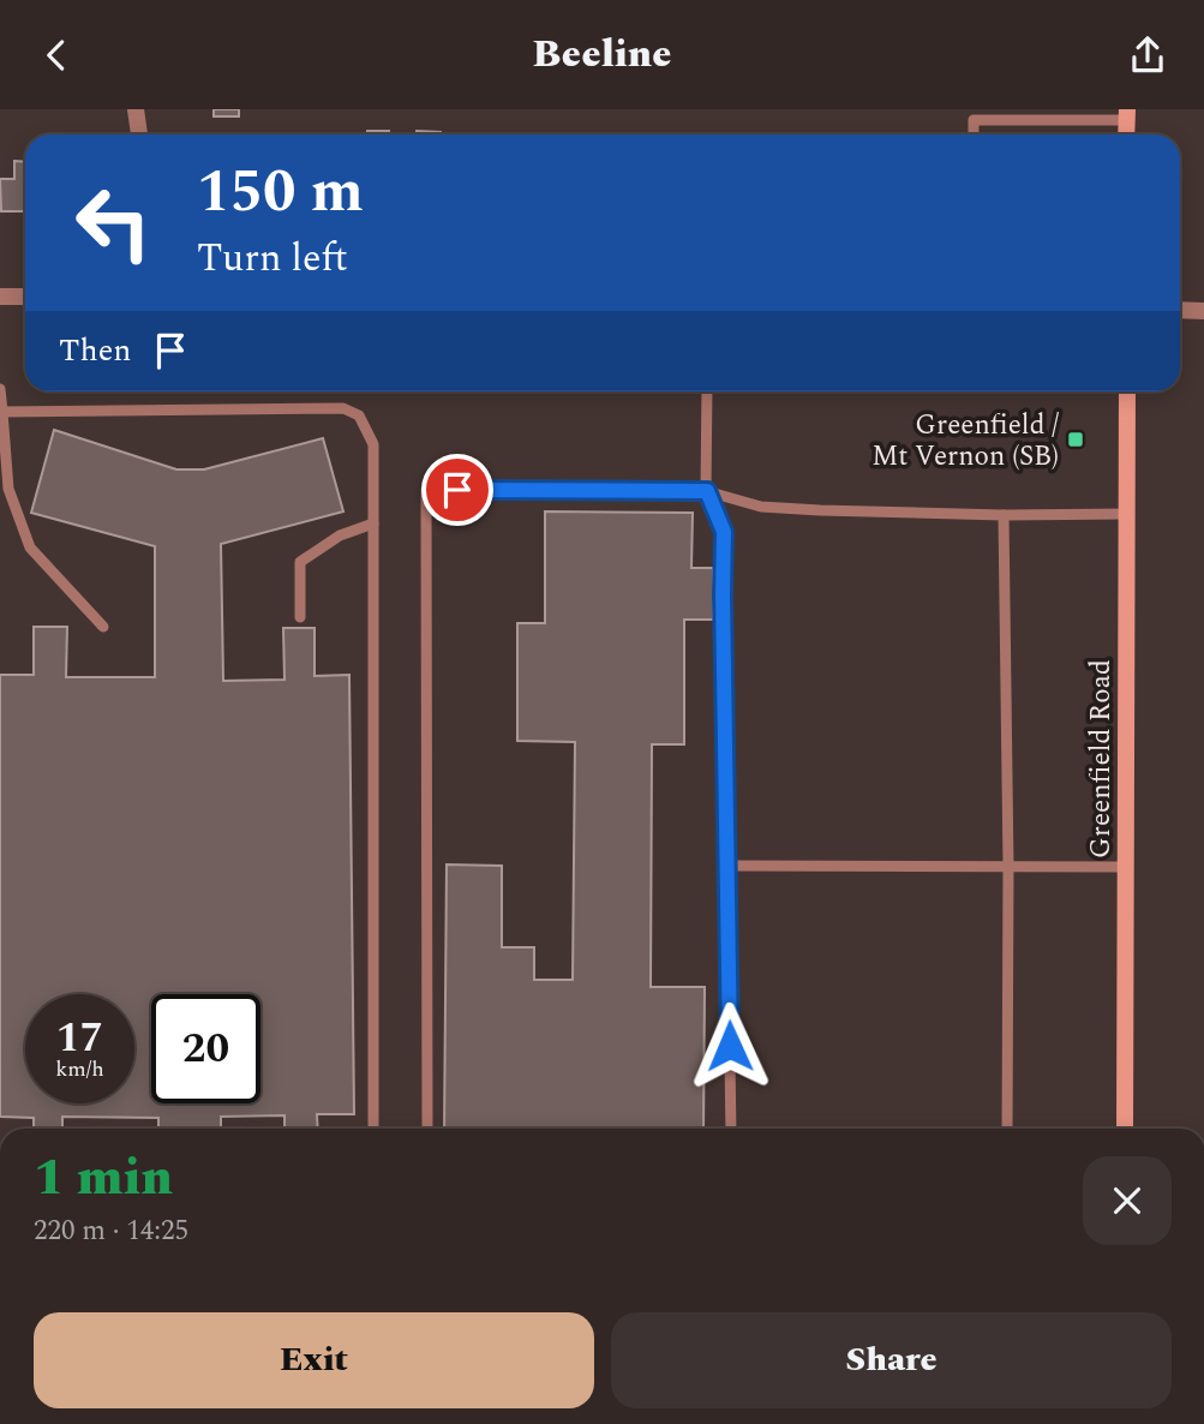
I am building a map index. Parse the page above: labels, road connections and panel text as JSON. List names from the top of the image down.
{
  "streets": {
    "main road": ["Greenfield Road"]
  },
  "places": {
    "transit": ["Greenfield / Mt Vernon (SB)"]
  },
  "page": {
    "header": "Beeline",
    "turn": ["150 m", "Turn left"],
    "then": "Then",
    "speed": "17 km/h",
    "limit": "20",
    "heading": ["1 min", "220 m · 14:25"],
    "buttons": ["Exit", "Share"]
  }
}
